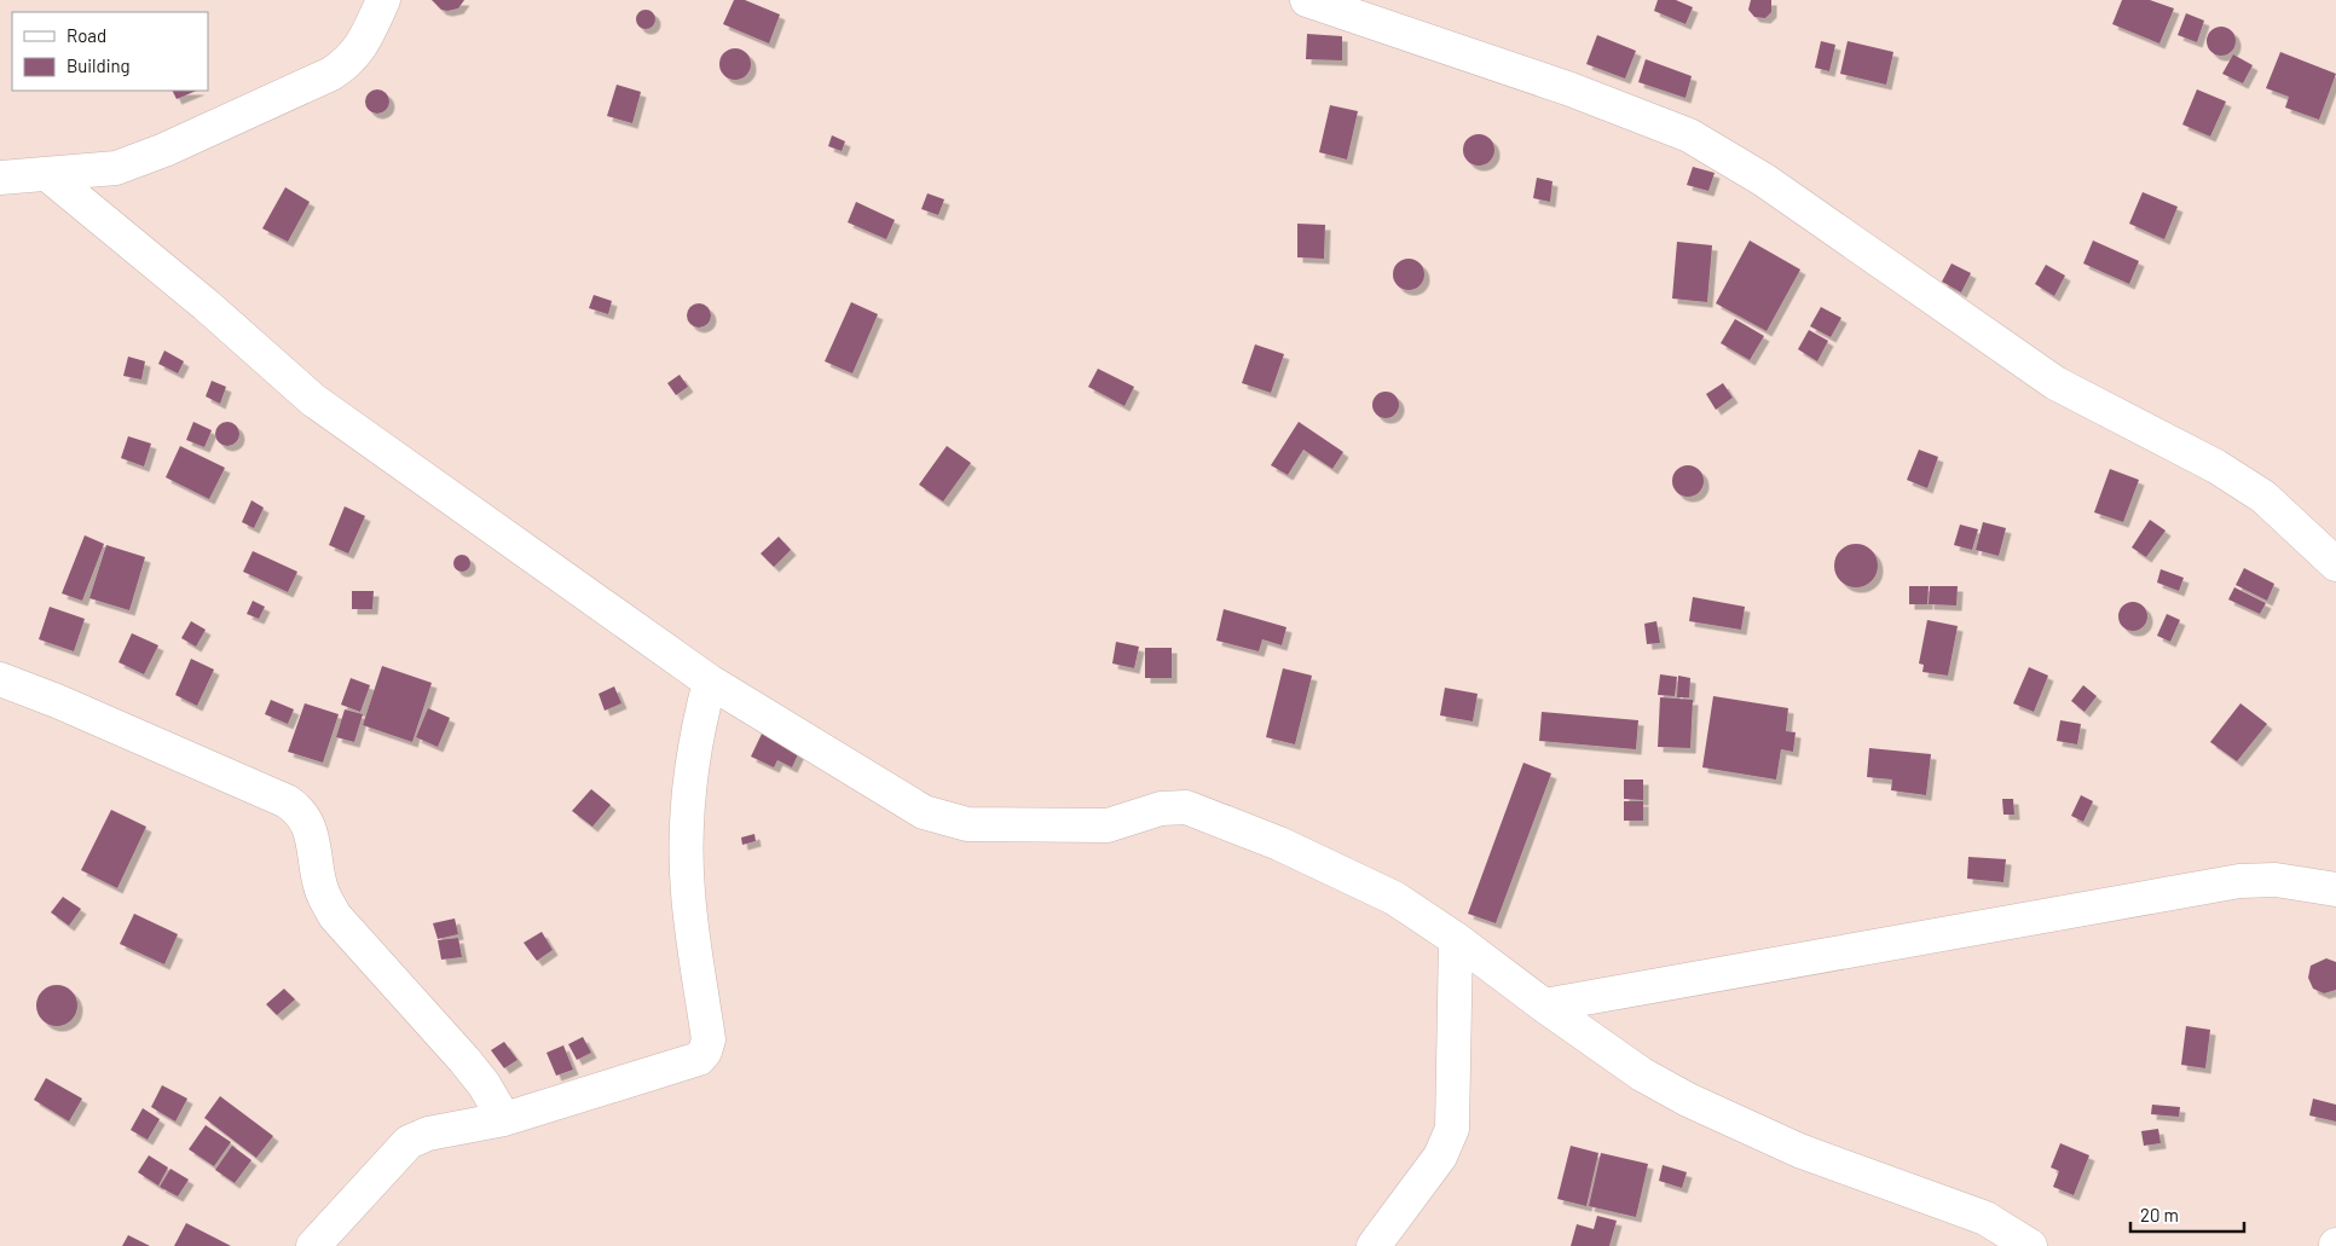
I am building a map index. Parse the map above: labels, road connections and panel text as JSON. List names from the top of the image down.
{
  "legend": ["Road", "Building"],
  "scale_bar": "20 m"
}
